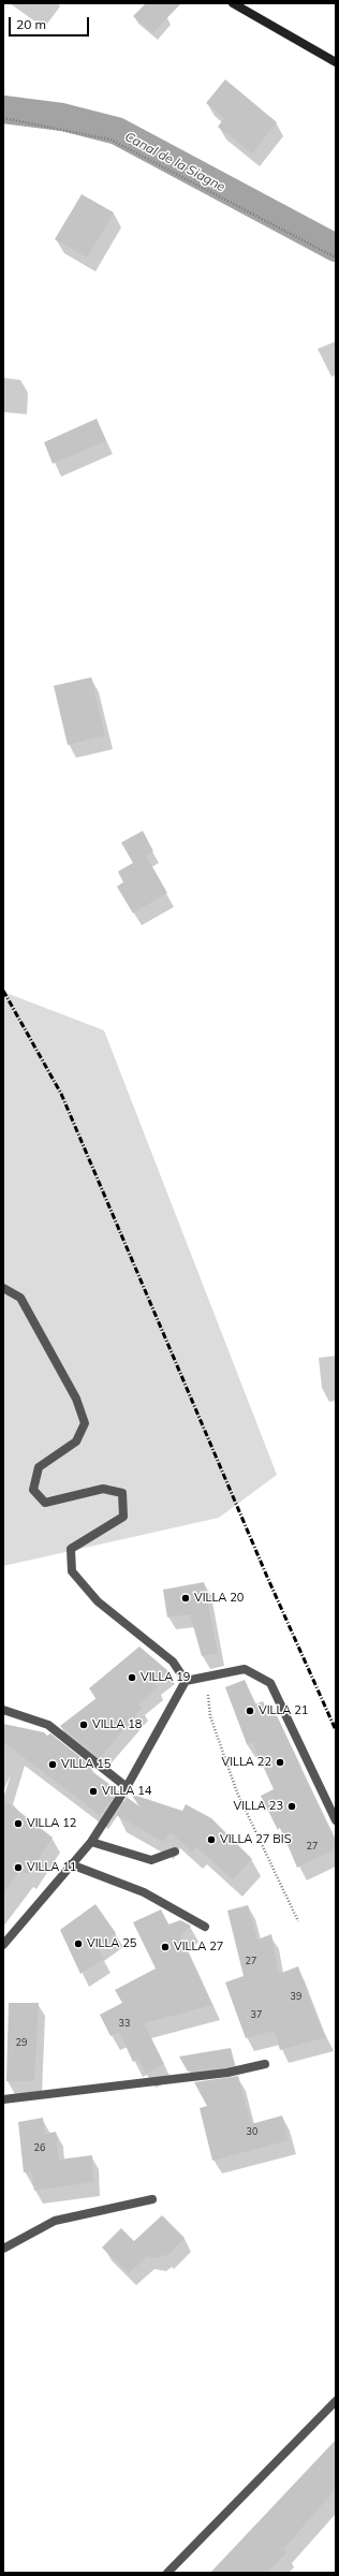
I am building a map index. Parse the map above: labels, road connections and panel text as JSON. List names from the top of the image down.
{
  "water": ["Canal de la Siagne"],
  "places": [
    "VILLA 20",
    "VILLA 19",
    "VILLA 21",
    "VILLA 18",
    "VILLA 22",
    "VILLA 15",
    "VILLA 14",
    "VILLA 23",
    "VILLA 12",
    "VILLA 27 BIS",
    "VILLA 11",
    "VILLA 25",
    "VILLA 27"
  ],
  "house_numbers": [
    "27",
    "27",
    "39",
    "37",
    "33",
    "29",
    "30",
    "26"
  ],
  "scale_bar": "20 m"
}
